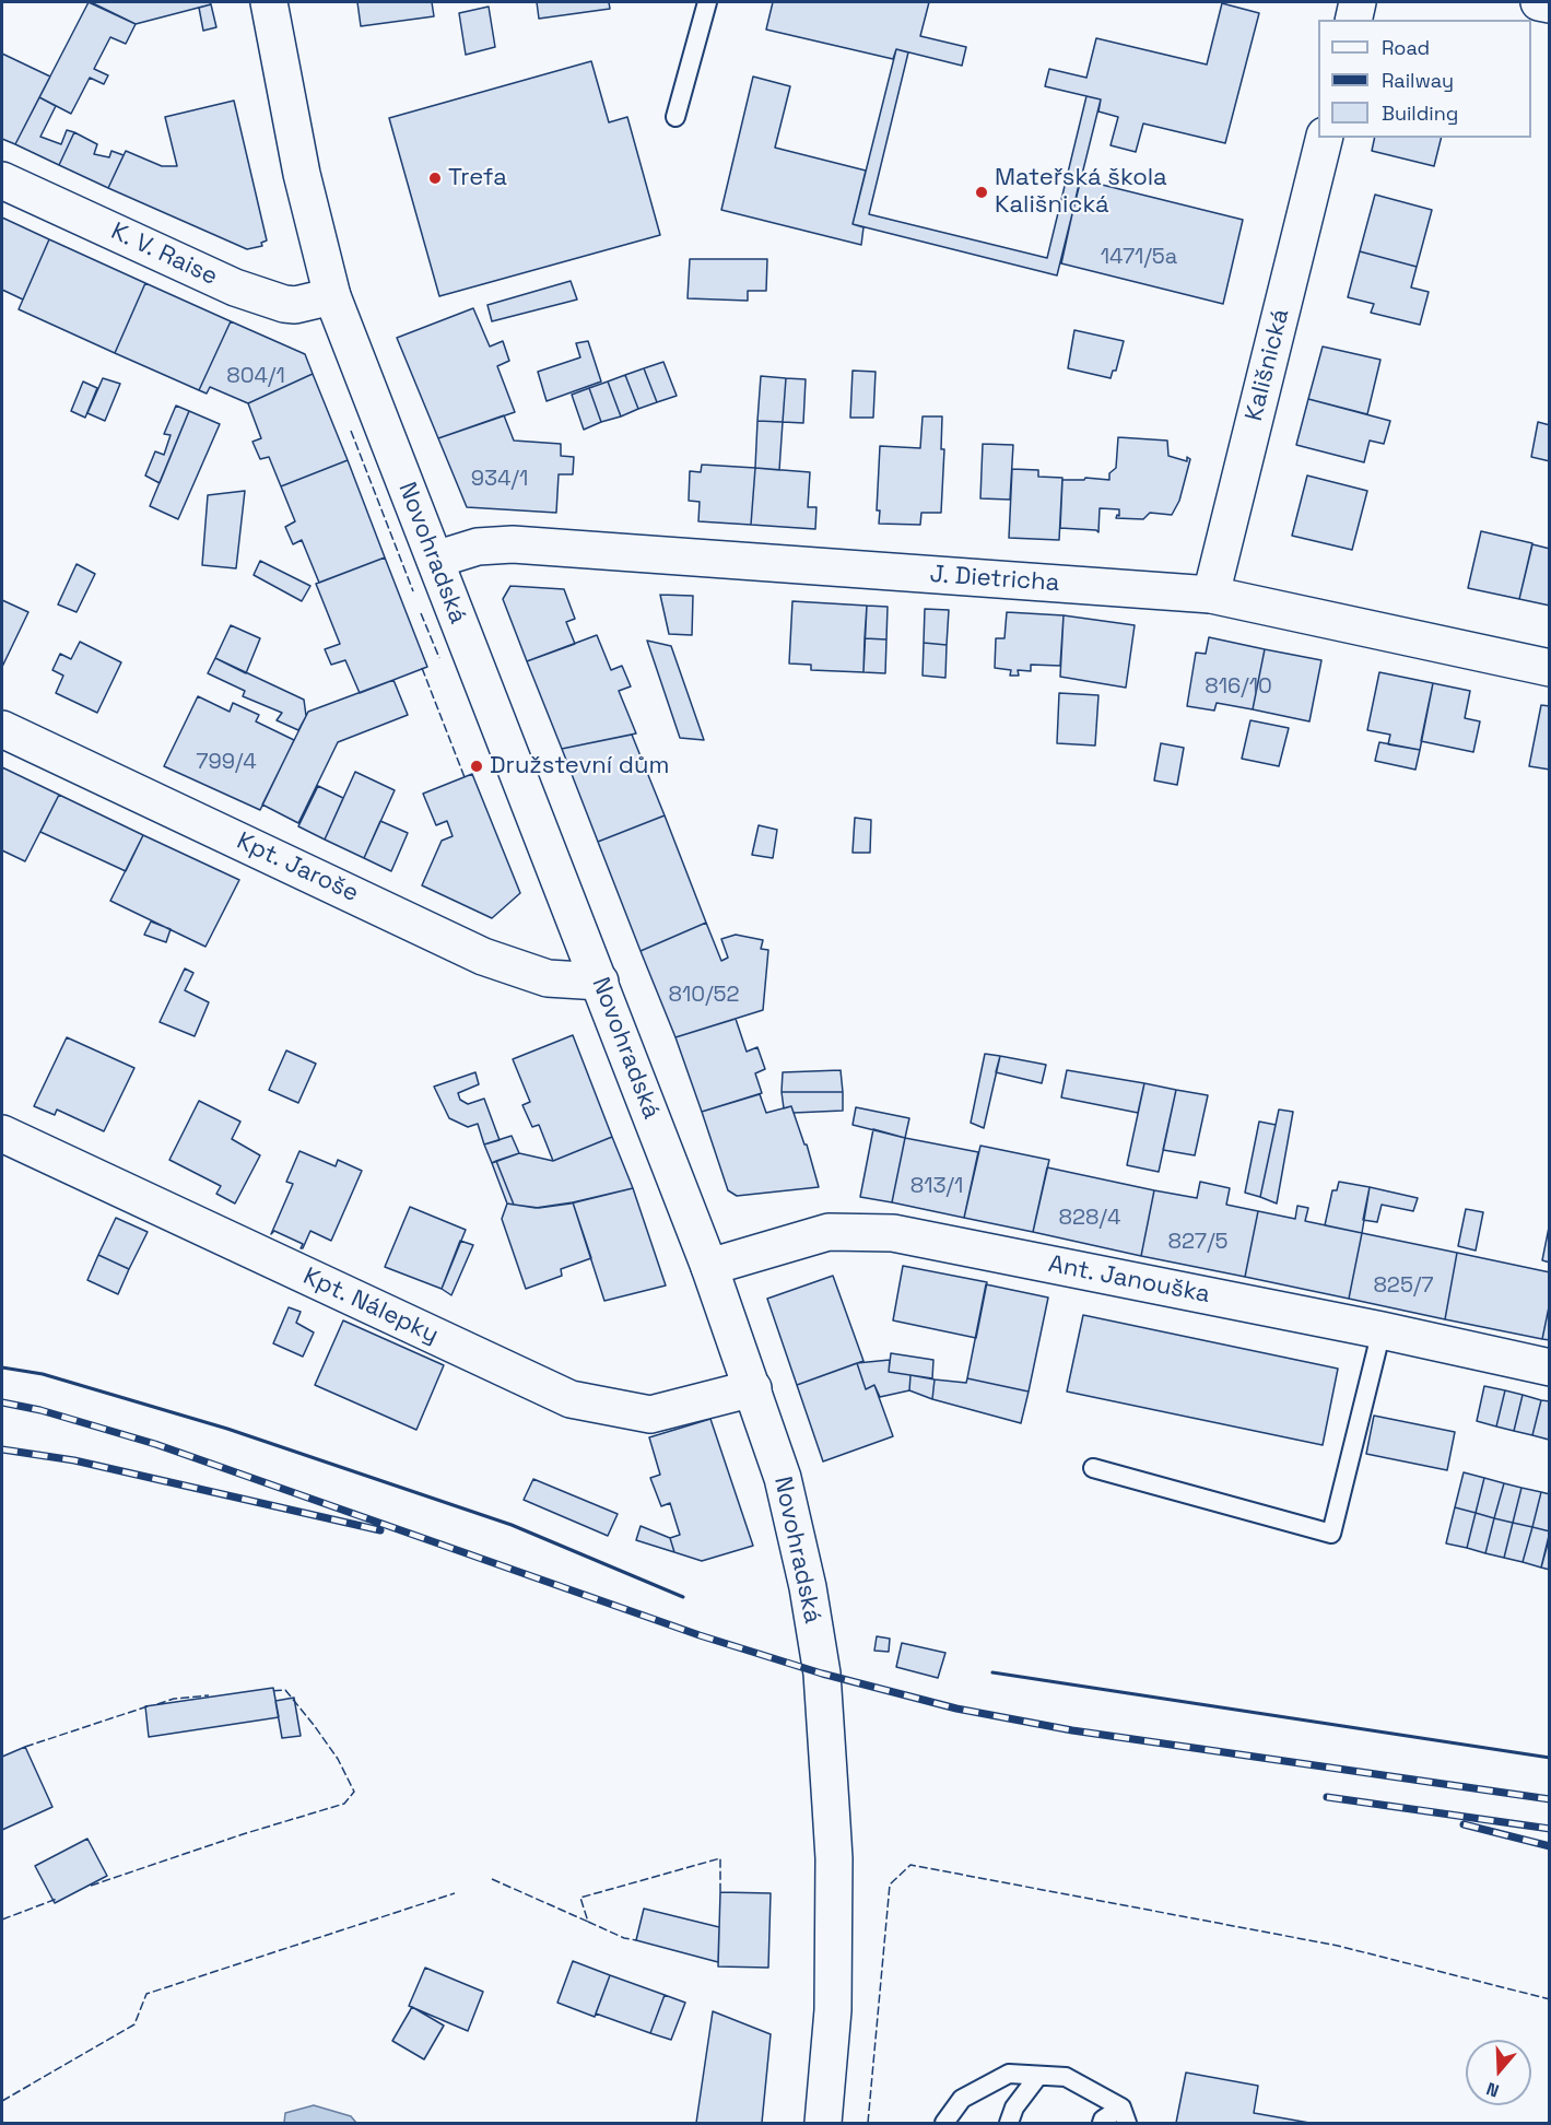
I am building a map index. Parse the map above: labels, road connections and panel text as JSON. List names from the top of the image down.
{
  "streets": {
    "street": [
      "K. V. Raise",
      "Kališnická",
      "Novohradská",
      "J. Dietricha",
      "Kpt. Jaroše",
      "Ant. Janouška",
      "Kpt. Nálepky"
    ]
  },
  "crossings": [
    ["K. V. Raise", "Novohradská"],
    ["Kališnická", "J. Dietricha"],
    ["Novohradská", "J. Dietricha"],
    ["Novohradská", "Kpt. Jaroše"],
    ["Novohradská", "Ant. Janouška"],
    ["Novohradská", "Kpt. Nálepky"]
  ],
  "places": ["Trefa", "Mateřská škola Kališnická", "Družstevní dům"],
  "house_numbers": [
    "1471/5a",
    "804/1",
    "934/1",
    "816/10",
    "799/4",
    "810/52",
    "813/1",
    "828/4",
    "827/5",
    "825/7"
  ],
  "legend": ["Road", "Railway", "Building"],
  "north": "bottom"
}
